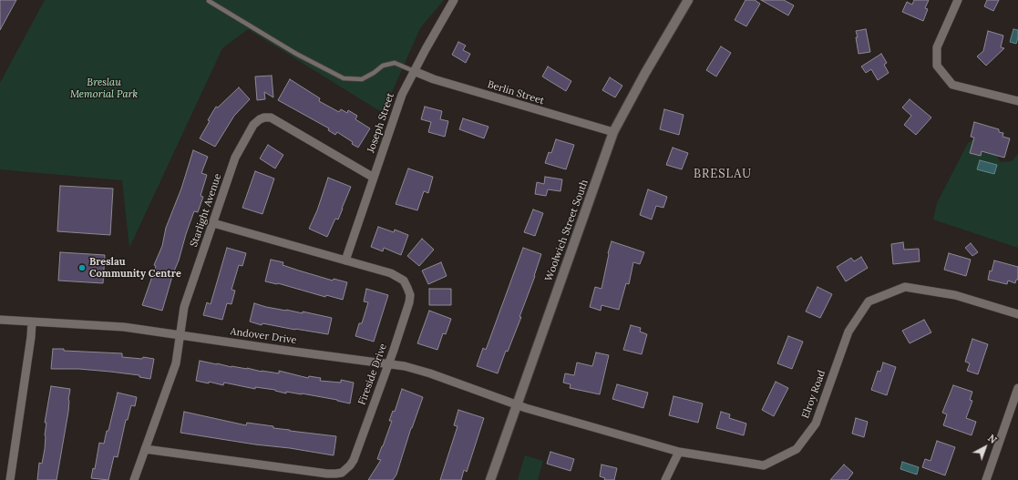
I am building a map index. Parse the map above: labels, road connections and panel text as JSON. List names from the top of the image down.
{
  "streets": {
    "street": [
      "Berlin Street",
      "Joseph Street",
      "Starlight Avenue",
      "Woolwich Street South",
      "Andover Drive",
      "Fireside Drive",
      "Elroy Road"
    ]
  },
  "crossings": [
    ["Berlin Street", "Joseph Street"],
    ["Berlin Street", "Woolwich Street South"],
    ["Joseph Street", "Starlight Avenue"],
    ["Joseph Street", "Fireside Drive"],
    ["Starlight Avenue", "Andover Drive"],
    ["Starlight Avenue", "Fireside Drive"],
    ["Woolwich Street South", "Andover Drive"],
    ["Woolwich Street South", "Elroy Road"],
    ["Andover Drive", "Fireside Drive"],
    ["Andover Drive", "Elroy Road"]
  ],
  "districts": ["BRESLAU"],
  "parks": ["Breslau Memorial Park"],
  "places": ["Breslau Community Centre"],
  "north": "top right"
}
